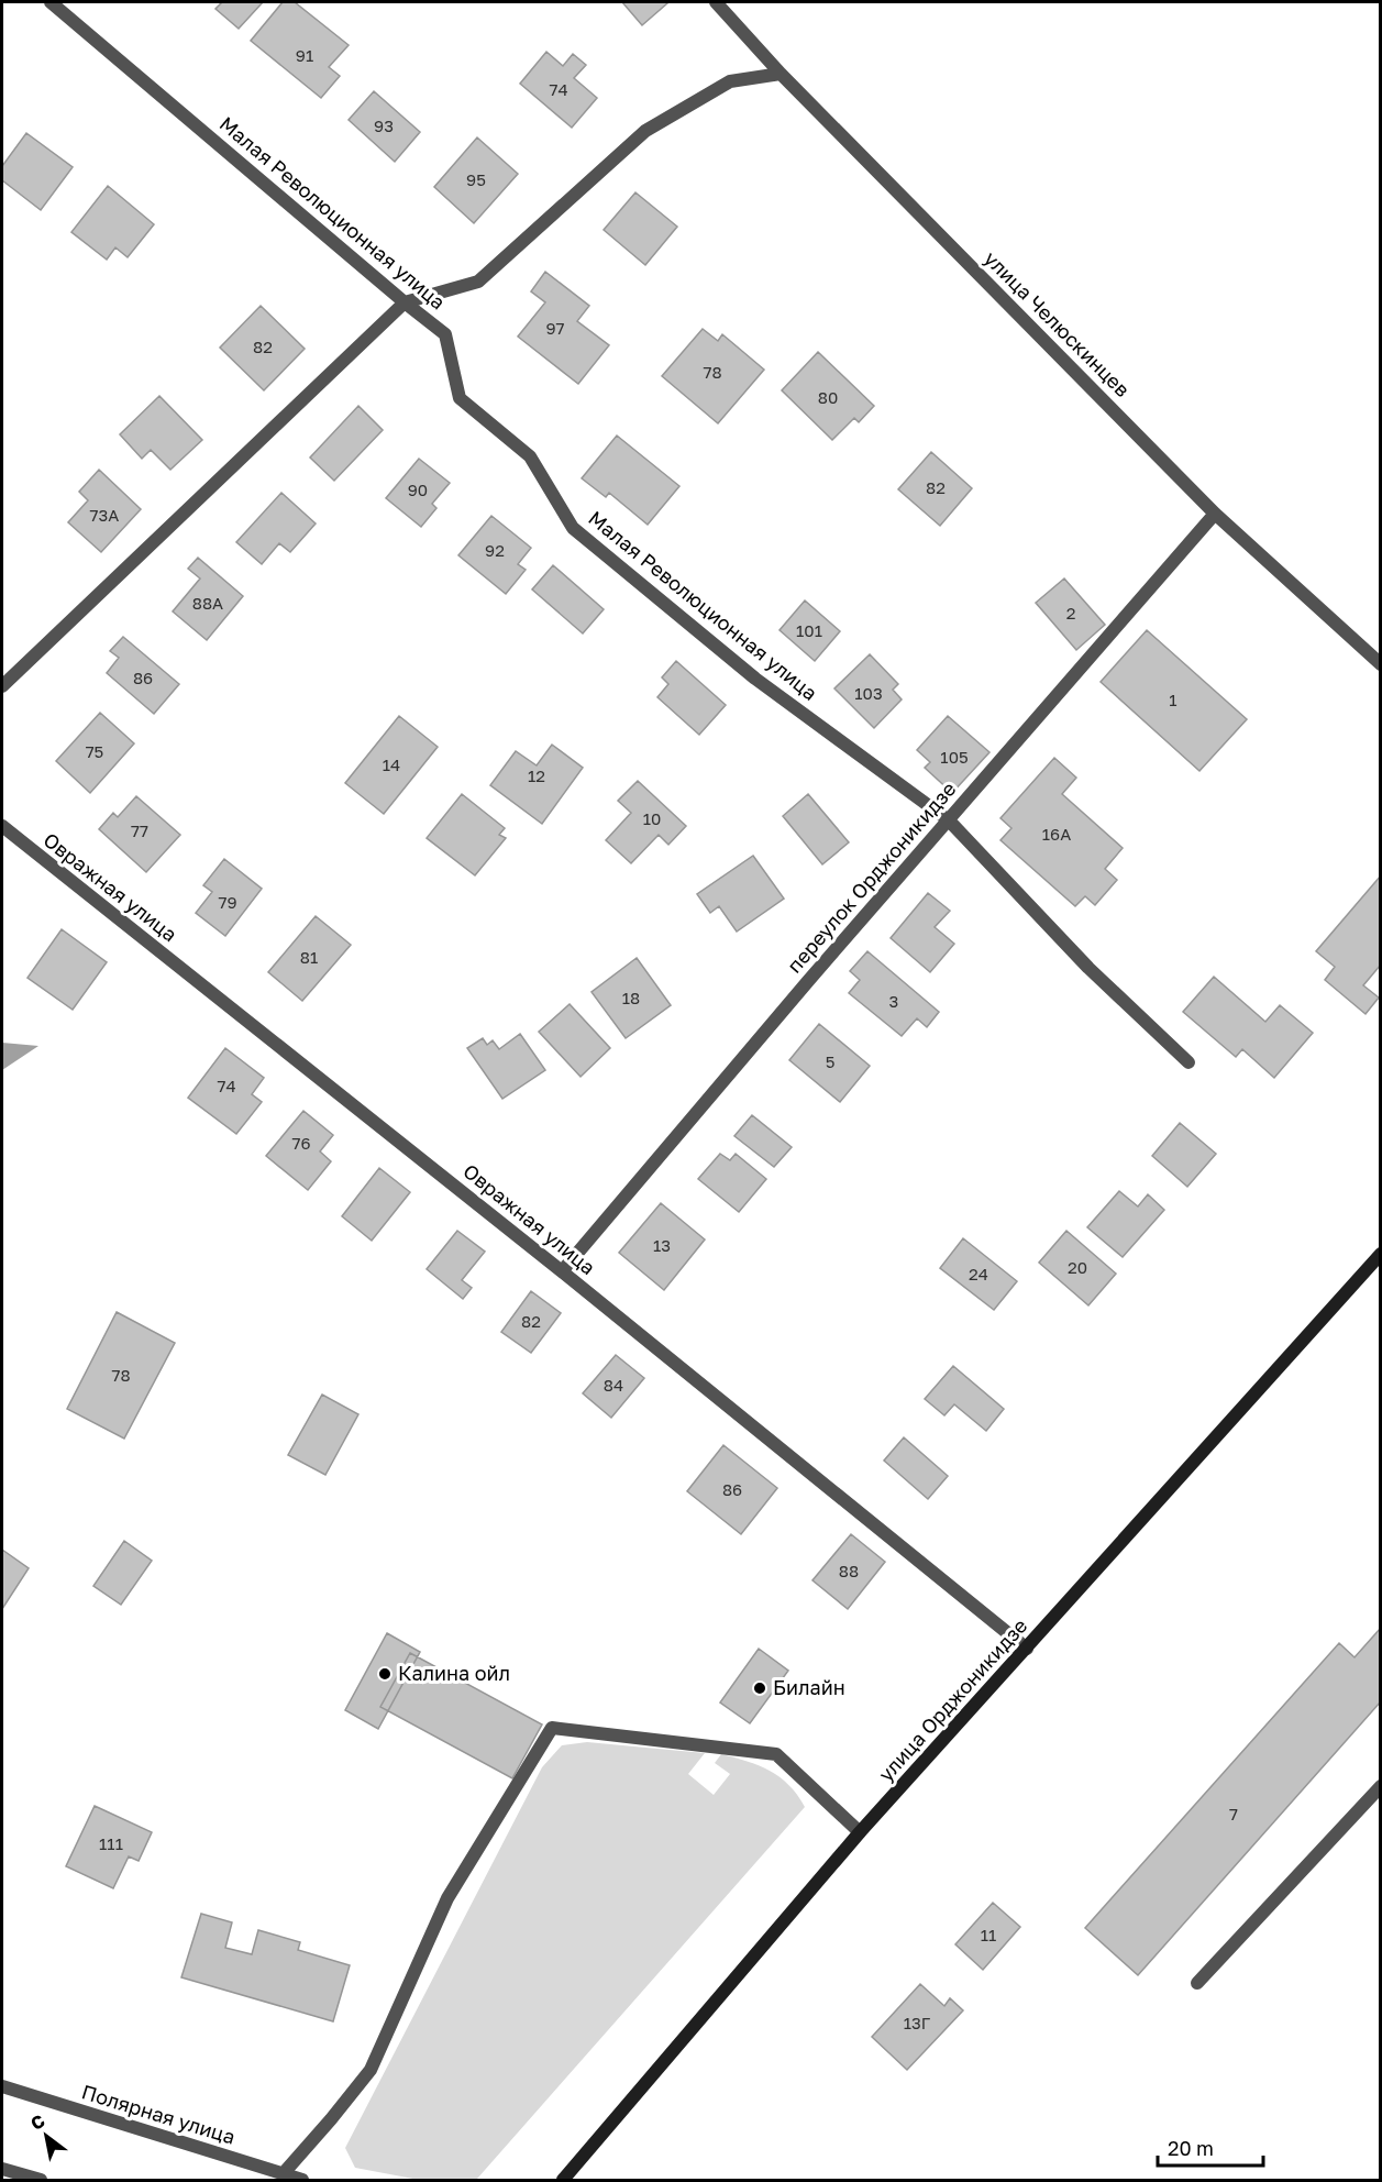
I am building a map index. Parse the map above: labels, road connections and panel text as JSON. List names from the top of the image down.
{
  "streets": {
    "main road": ["улица Орджоникидзе"],
    "street": [
      "Малая Революционная улица",
      "улица Челюскинцев",
      "переулок Орджоникидзе",
      "Овражная улица",
      "Полярная улица"
    ]
  },
  "crossings": [
    ["Малая Революционная улица", "переулок Орджоникидзе"],
    ["улица Челюскинцев", "переулок Орджоникидзе"],
    ["переулок Орджоникидзе", "Овражная улица"],
    ["Овражная улица", "улица Орджоникидзе"]
  ],
  "places": ["Калина ойл", "Билайн"],
  "house_numbers": [
    "91",
    "74",
    "93",
    "95",
    "97",
    "82",
    "78",
    "80",
    "82",
    "90",
    "73А",
    "92",
    "88А",
    "2",
    "101",
    "86",
    "103",
    "1",
    "75",
    "105",
    "14",
    "12",
    "10",
    "77",
    "16А",
    "79",
    "81",
    "18",
    "3",
    "5",
    "74",
    "76",
    "13",
    "20",
    "24",
    "82",
    "78",
    "84",
    "86",
    "88",
    "7",
    "111",
    "11",
    "13Г"
  ],
  "scale_bar": "20 m",
  "north": "top left"
}
